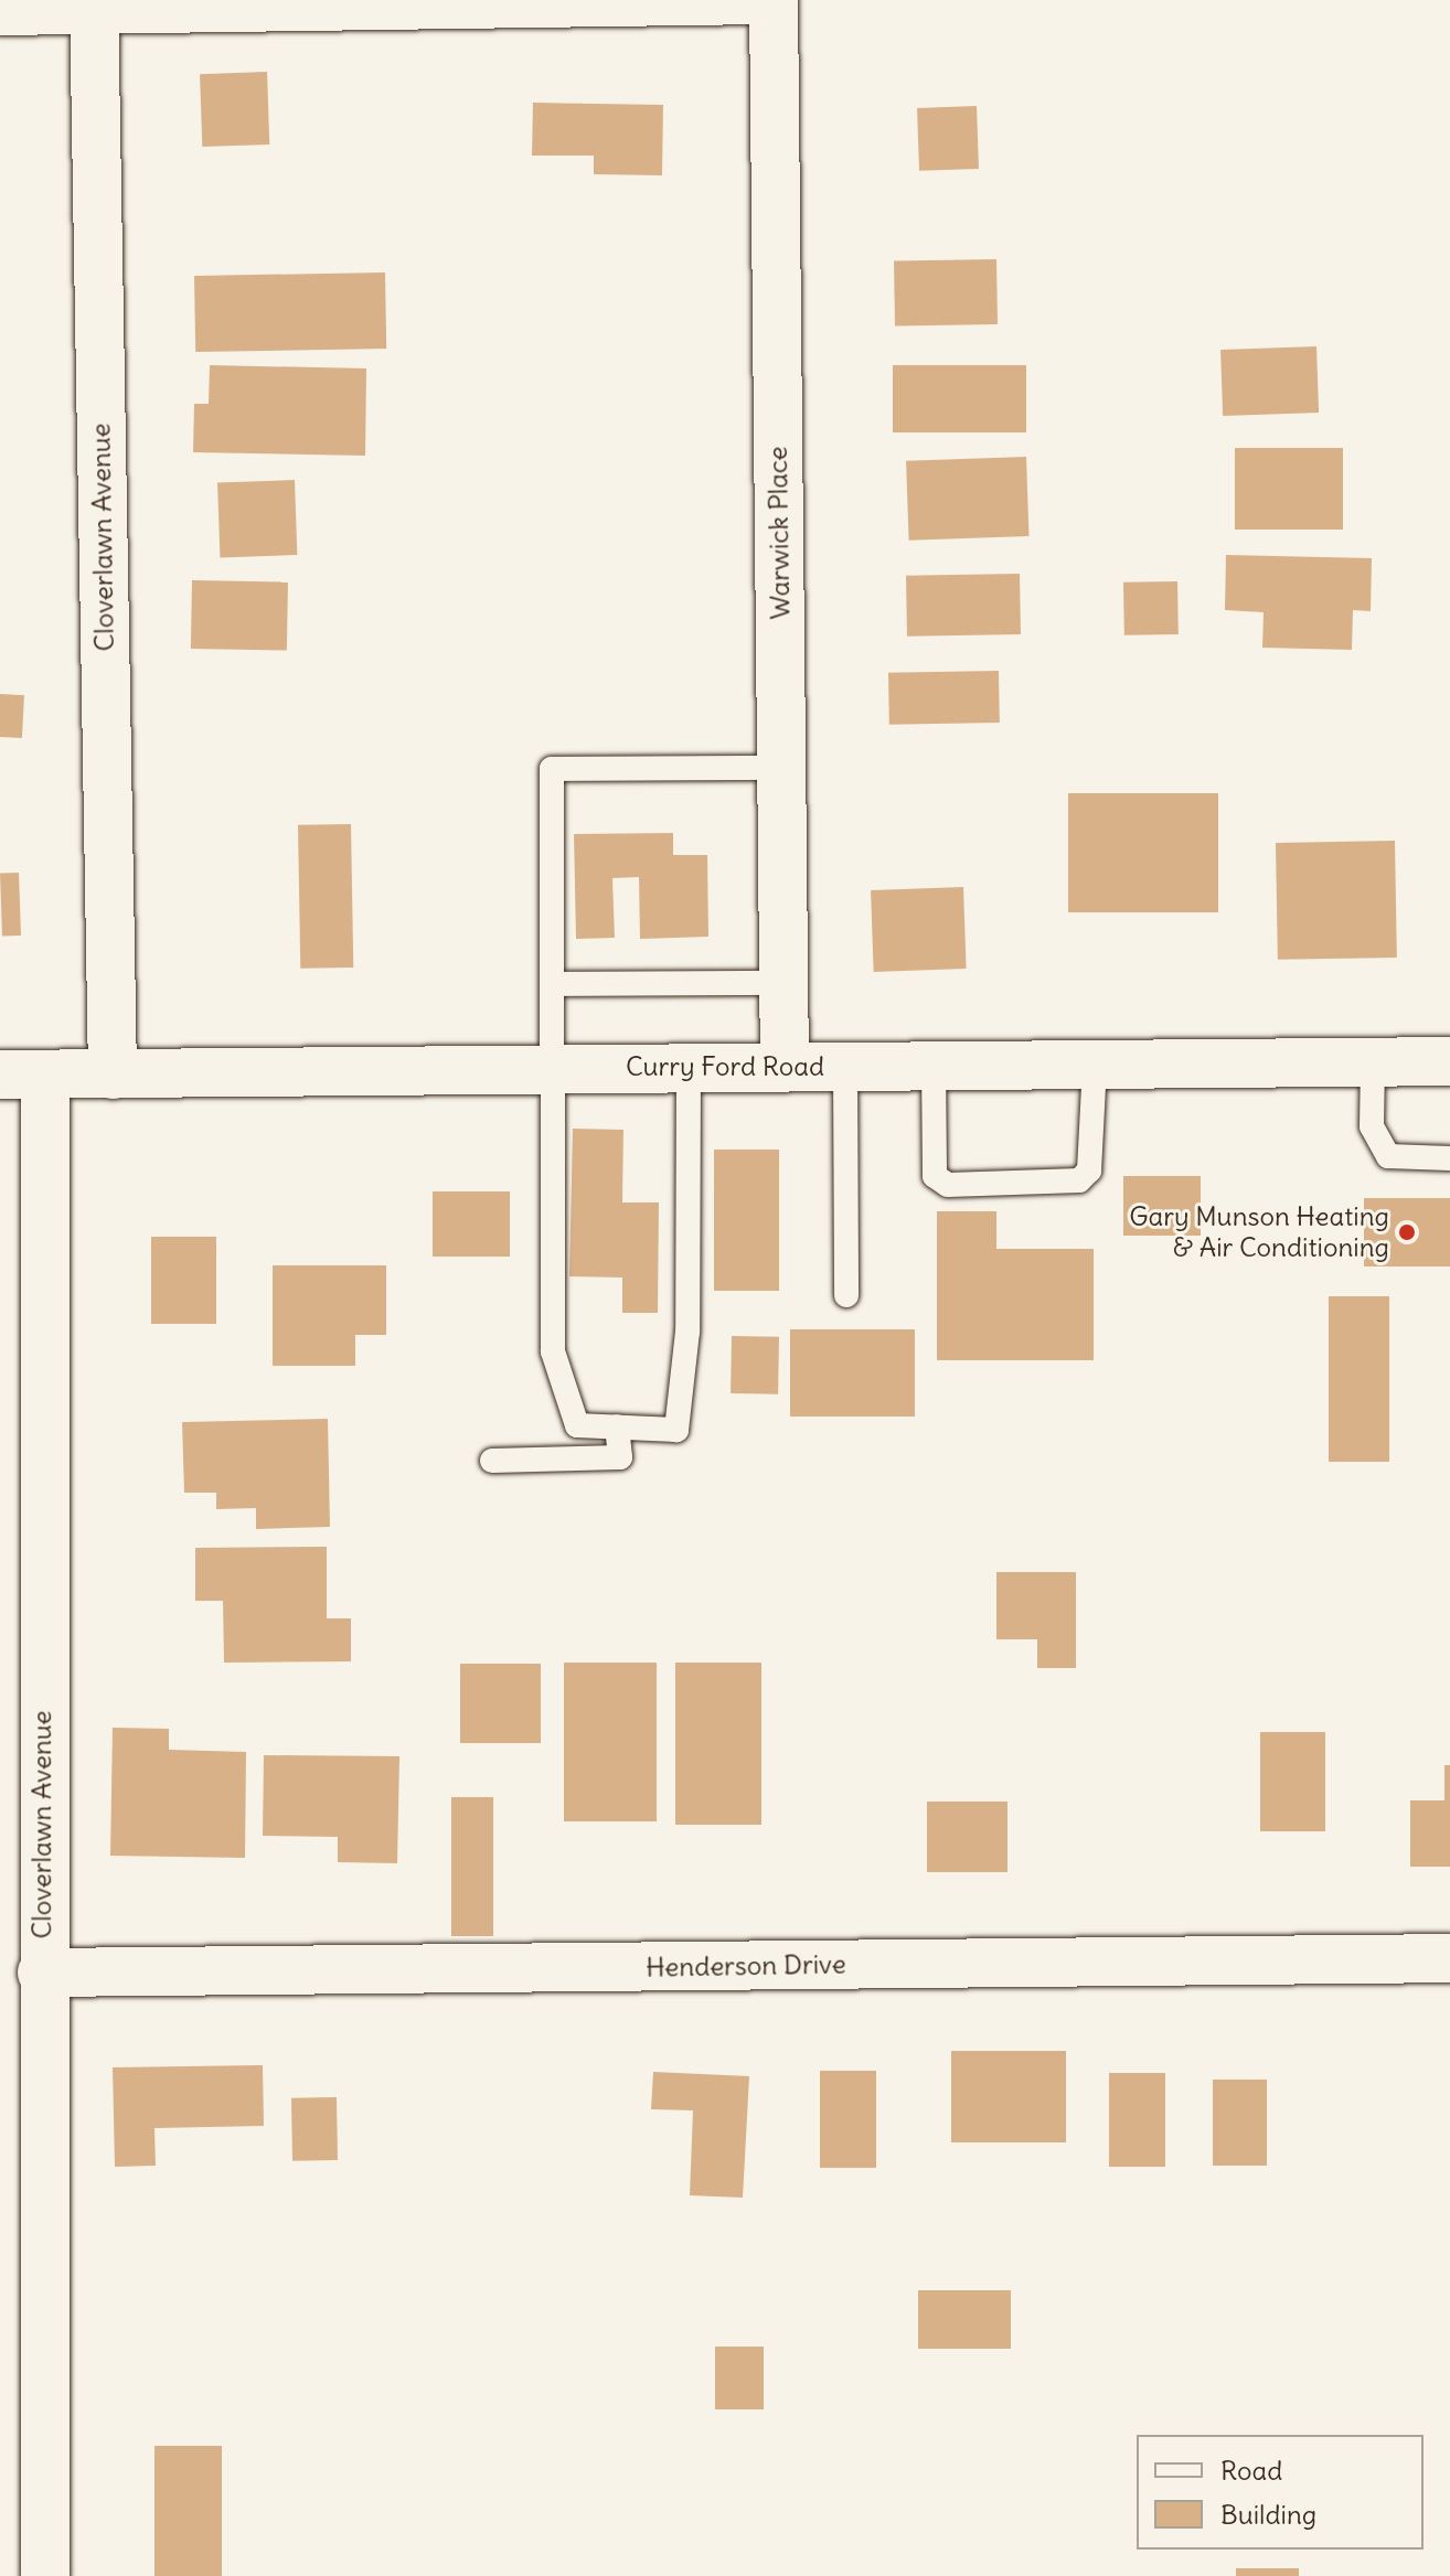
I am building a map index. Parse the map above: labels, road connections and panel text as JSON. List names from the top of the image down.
{
  "streets": {
    "street": [
      "Warwick Place",
      "Cloverlawn Avenue",
      "Curry Ford Road",
      "Henderson Drive"
    ]
  },
  "crossings": [
    ["Warwick Place", "Curry Ford Road"],
    ["Cloverlawn Avenue", "Curry Ford Road"],
    ["Cloverlawn Avenue", "Henderson Drive"]
  ],
  "places": ["Gary Munson Heating & Air Conditioning"],
  "legend": ["Road", "Building"]
}
